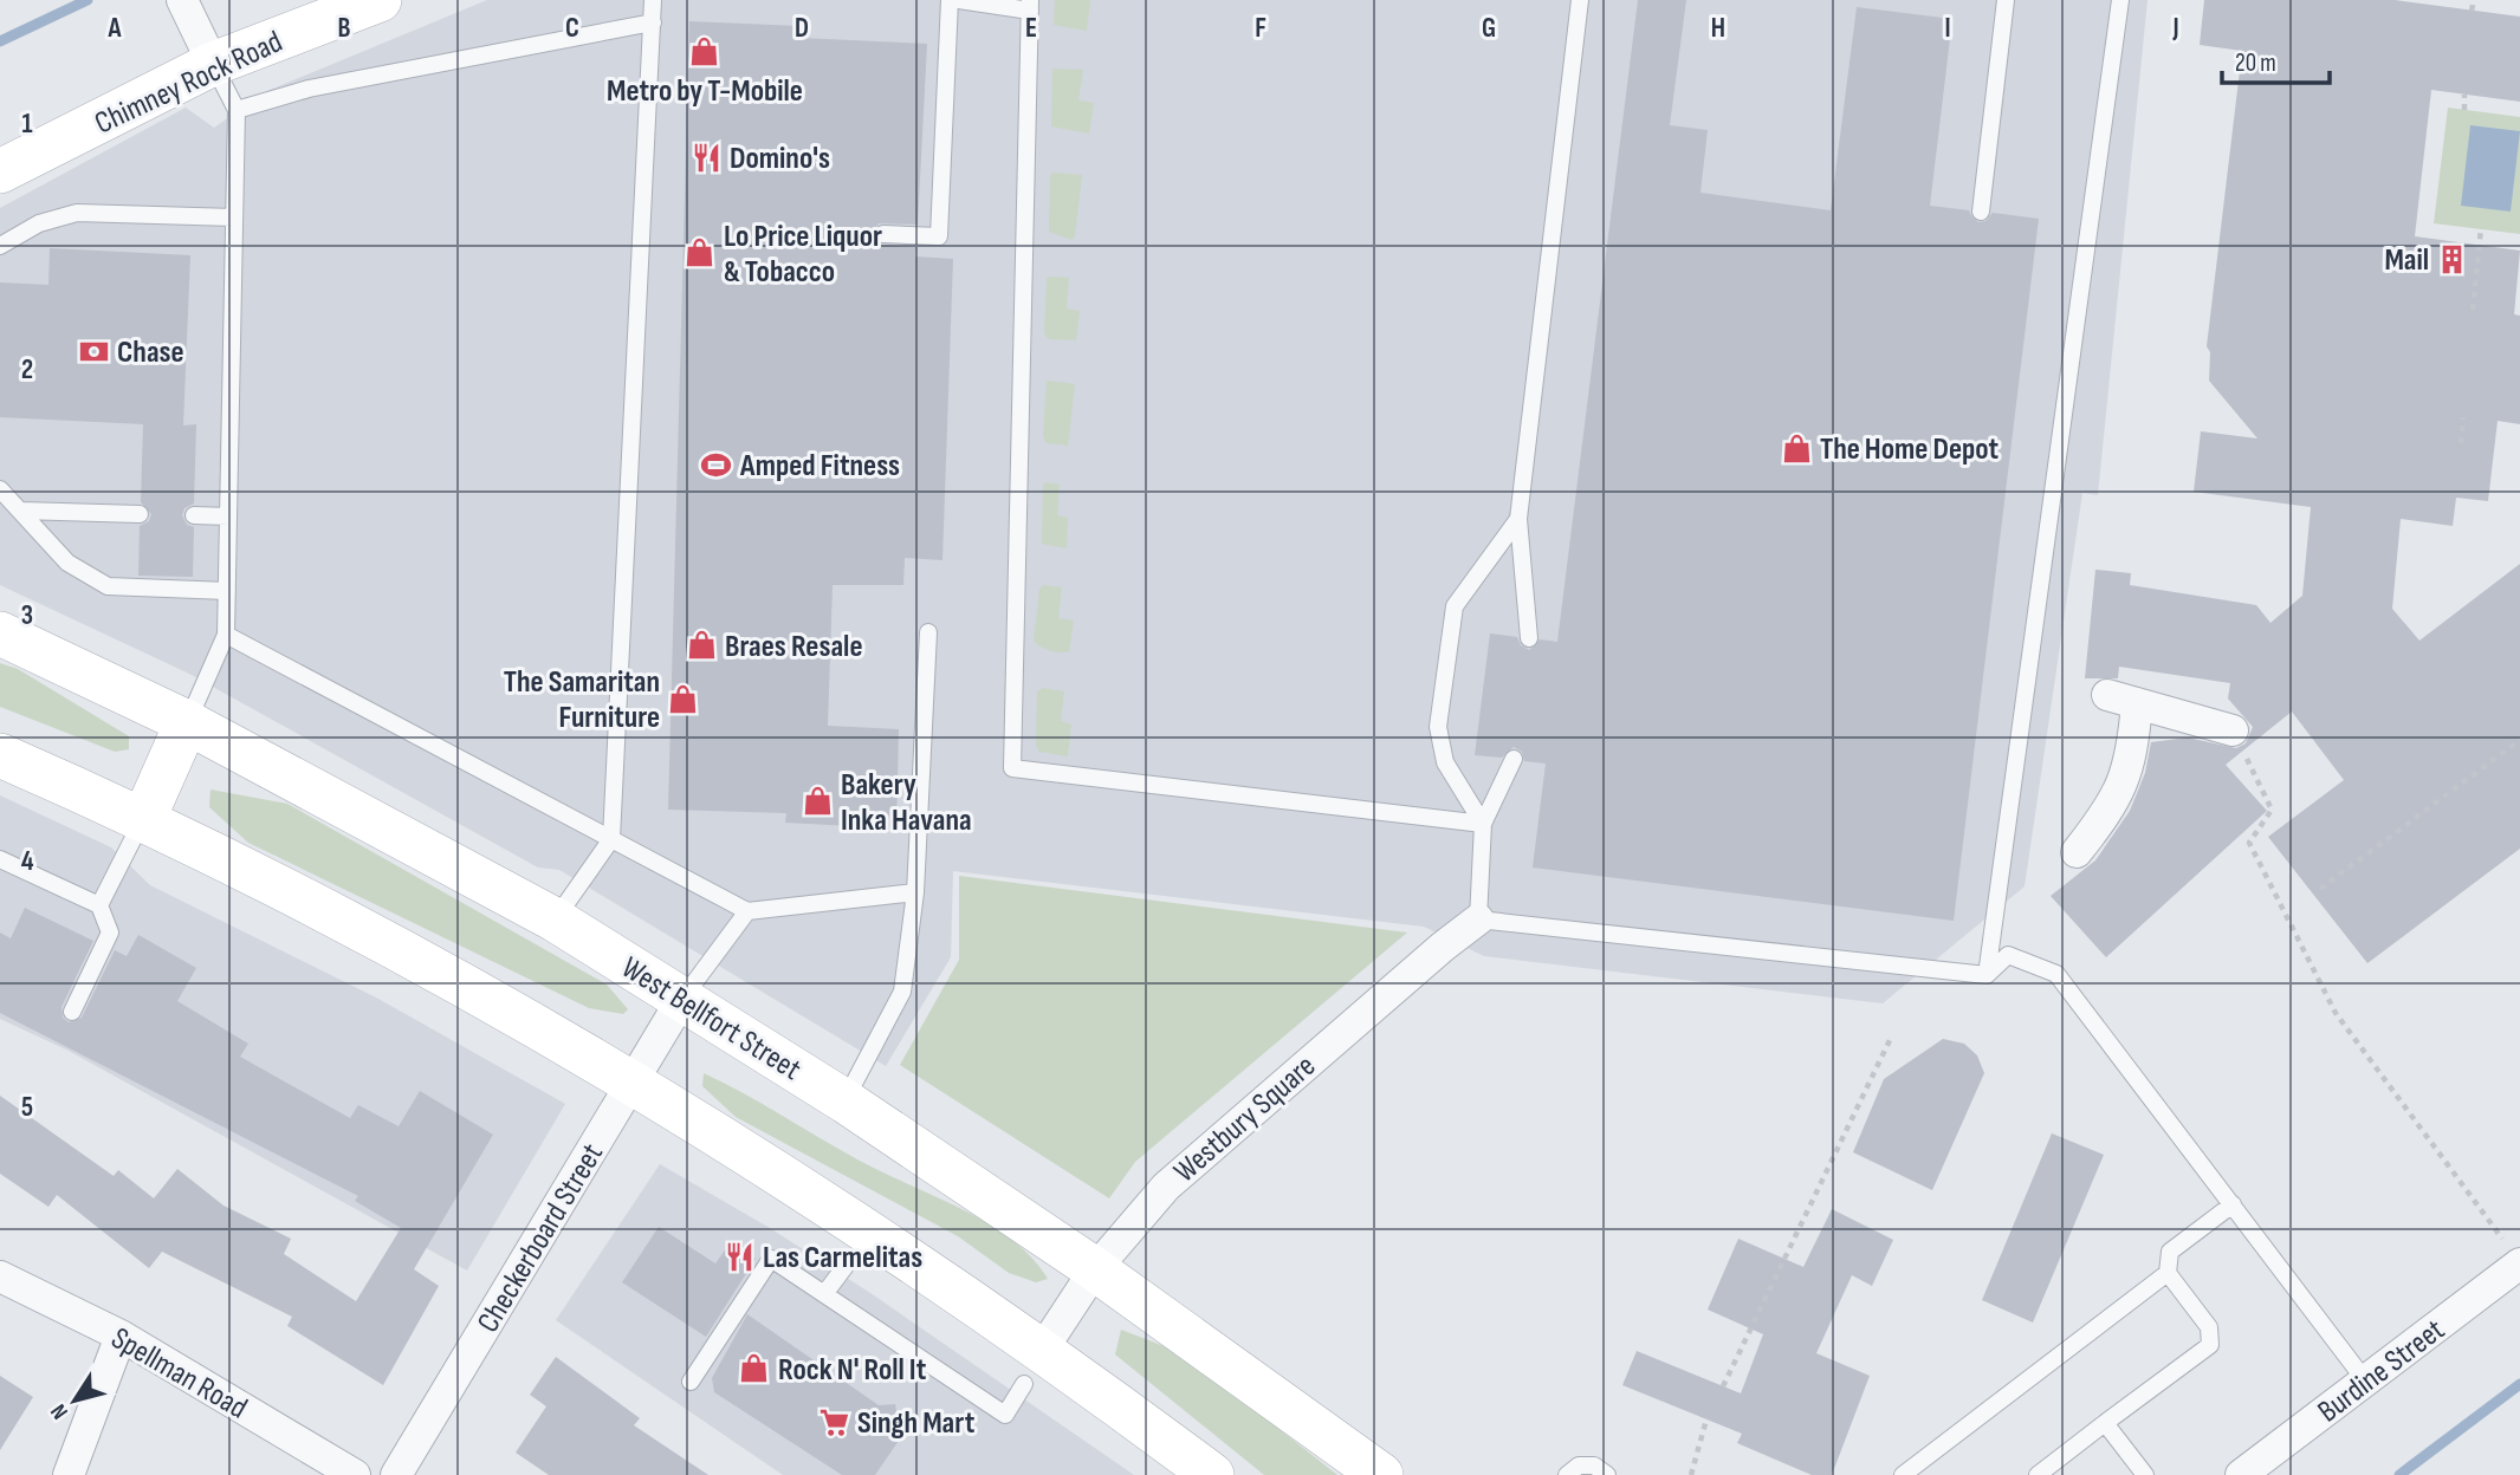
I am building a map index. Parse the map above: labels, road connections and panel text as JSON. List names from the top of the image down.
{
  "streets": {
    "main road": ["Chimney Rock Road", "West Bellfort Street"],
    "street": [
      "Westbury Square",
      "Checkerboard Street",
      "Burdine Street",
      "Spellman Road"
    ]
  },
  "crossings": [
    ["West Bellfort Street", "Westbury Square"],
    ["West Bellfort Street", "Checkerboard Street"]
  ],
  "places": {
    "shop": [
      "Metro by T-Mobile",
      "Lo Price Liquor & Tobacco",
      "The Home Depot",
      "Braes Resale",
      "The Samaritan Furniture",
      "Bakery Inka Havana",
      "Rock N' Roll It"
    ],
    "restaurant": ["Domino's", "Las Carmelitas"],
    "building": ["Mail"],
    "bank": ["Chase"],
    "sports": ["Amped Fitness"],
    "supermarket": ["Singh Mart"]
  },
  "scale_bar": "20 m",
  "north": "bottom left",
  "grid": {
    "columns": [
      "A",
      "B",
      "C",
      "D",
      "E",
      "F",
      "G",
      "H",
      "I",
      "J"
    ],
    "rows": [
      "1",
      "2",
      "3",
      "4",
      "5"
    ]
  }
}
